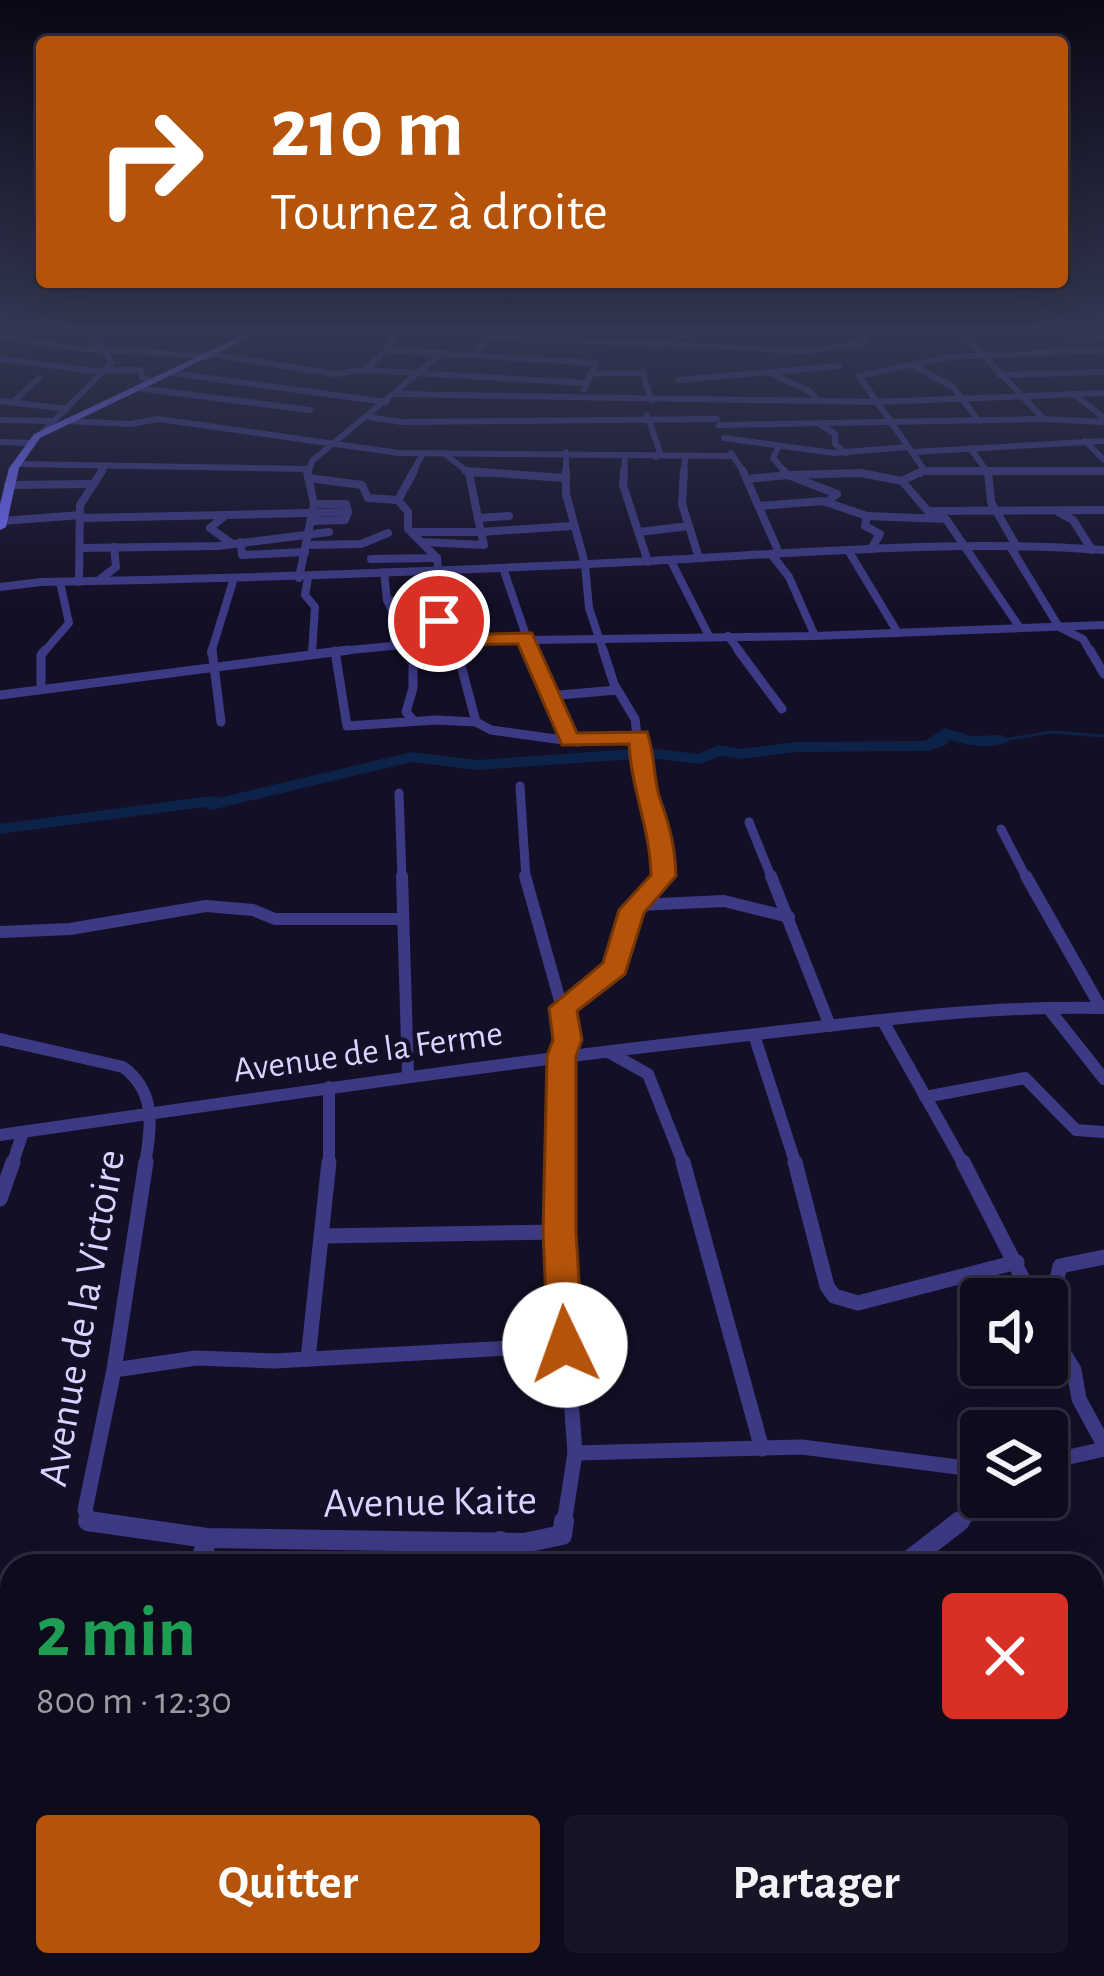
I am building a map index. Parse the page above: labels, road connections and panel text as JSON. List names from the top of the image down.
{
  "streets": {
    "street": ["Avenue de la Ferme", "Avenue de la Victoire", "Avenue Kaite"]
  },
  "crossings": [
    ["Avenue de la Ferme", "Avenue de la Victoire"],
    ["Avenue de la Victoire", "Avenue Kaite"]
  ],
  "page": {
    "turn": ["210 m", "Tournez à droite"],
    "heading": ["2 min", "800 m · 12:30"],
    "buttons": ["Quitter", "Partager"]
  }
}
